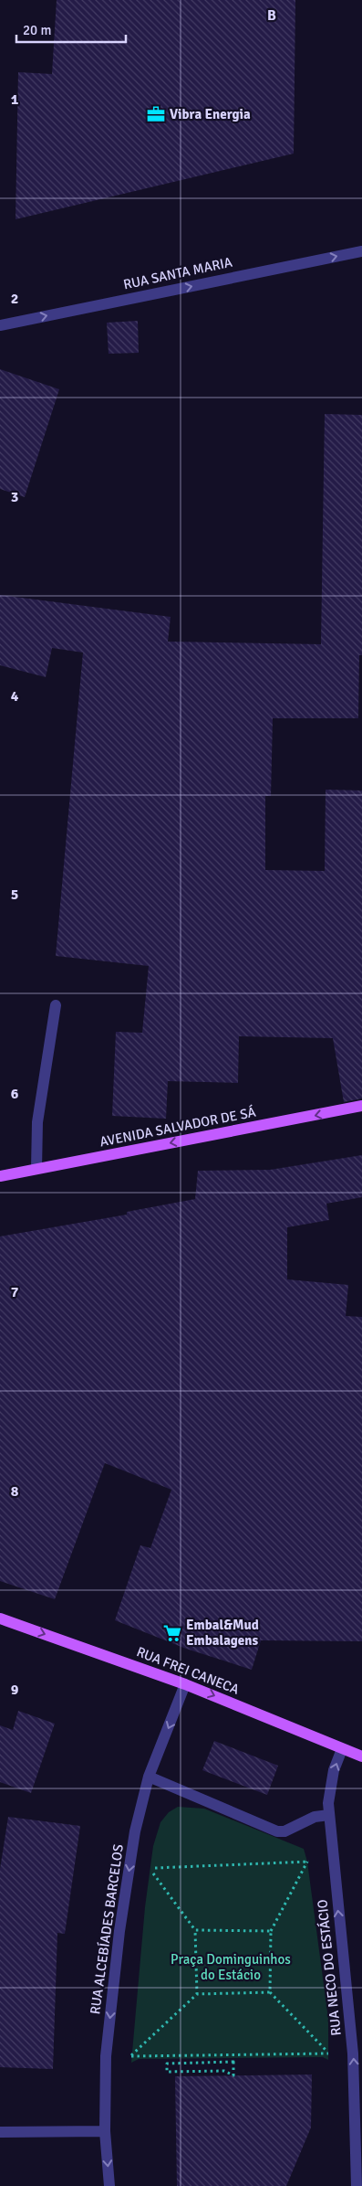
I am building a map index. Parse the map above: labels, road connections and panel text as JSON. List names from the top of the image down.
{
  "streets": {
    "main road": ["AVENIDA SALVADOR DE SÁ", "RUA FREI CANECA"],
    "street": ["RUA SANTA MARIA", "RUA ALCEBÍADES BARCELOS", "RUA NECO DO ESTÁCIO"]
  },
  "crossings": [
    ["RUA FREI CANECA", "RUA ALCEBÍADES BARCELOS"],
    ["RUA FREI CANECA", "RUA NECO DO ESTÁCIO"]
  ],
  "one_way": [
    "RUA SANTA MARIA",
    "AVENIDA SALVADOR DE SÁ",
    "RUA FREI CANECA",
    "RUA ALCEBÍADES BARCELOS",
    "RUA NECO DO ESTÁCIO"
  ],
  "parks": ["Praça Dominguinhos do Estácio"],
  "places": {
    "office": ["Vibra Energia"],
    "supermarket": ["Embal&Mud Embalagens"]
  },
  "scale_bar": "20 m",
  "grid": {
    "columns": ["B"],
    "rows": [
      "1",
      "2",
      "3",
      "4",
      "5",
      "6",
      "7",
      "8",
      "9"
    ]
  }
}
